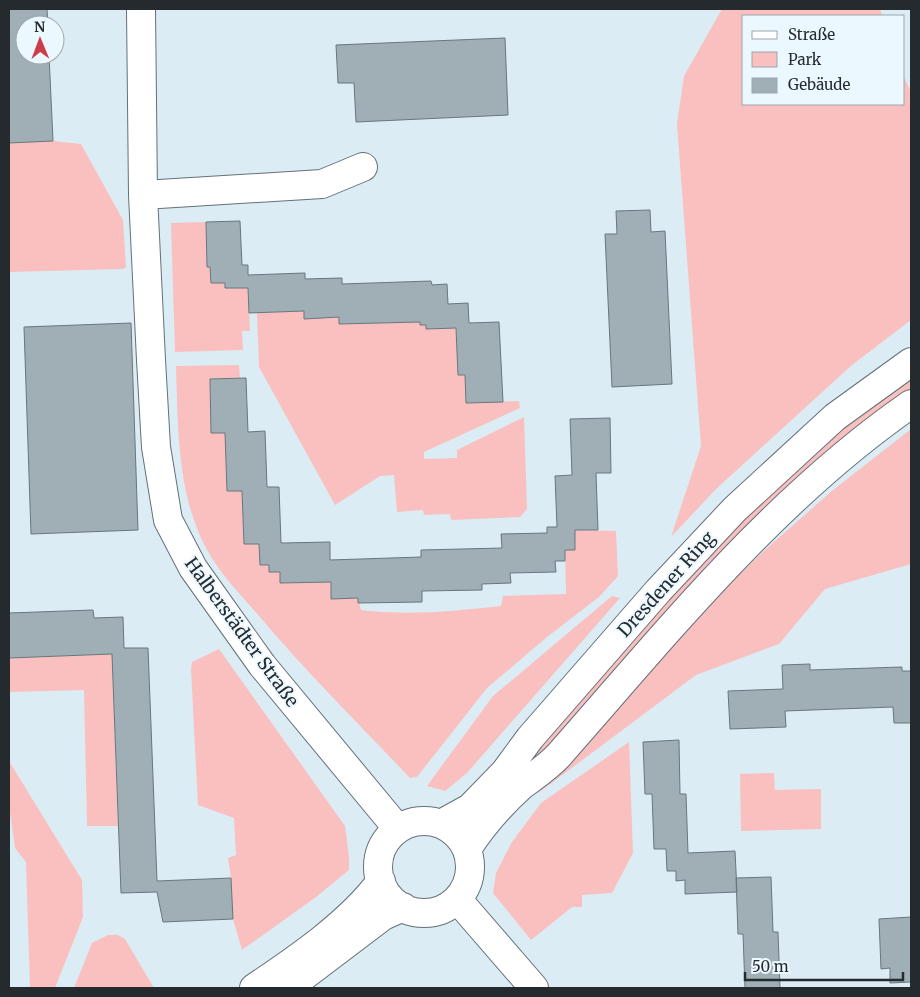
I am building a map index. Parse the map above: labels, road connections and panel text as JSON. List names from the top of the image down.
{
  "streets": {
    "street": ["Dresdener Ring", "Halberstädter Straße"]
  },
  "crossings": [
    ["Dresdener Ring", "Halberstädter Straße"]
  ],
  "legend": ["Straße", "Park", "Gebäude"],
  "scale_bar": "50 m",
  "north": "top"
}
